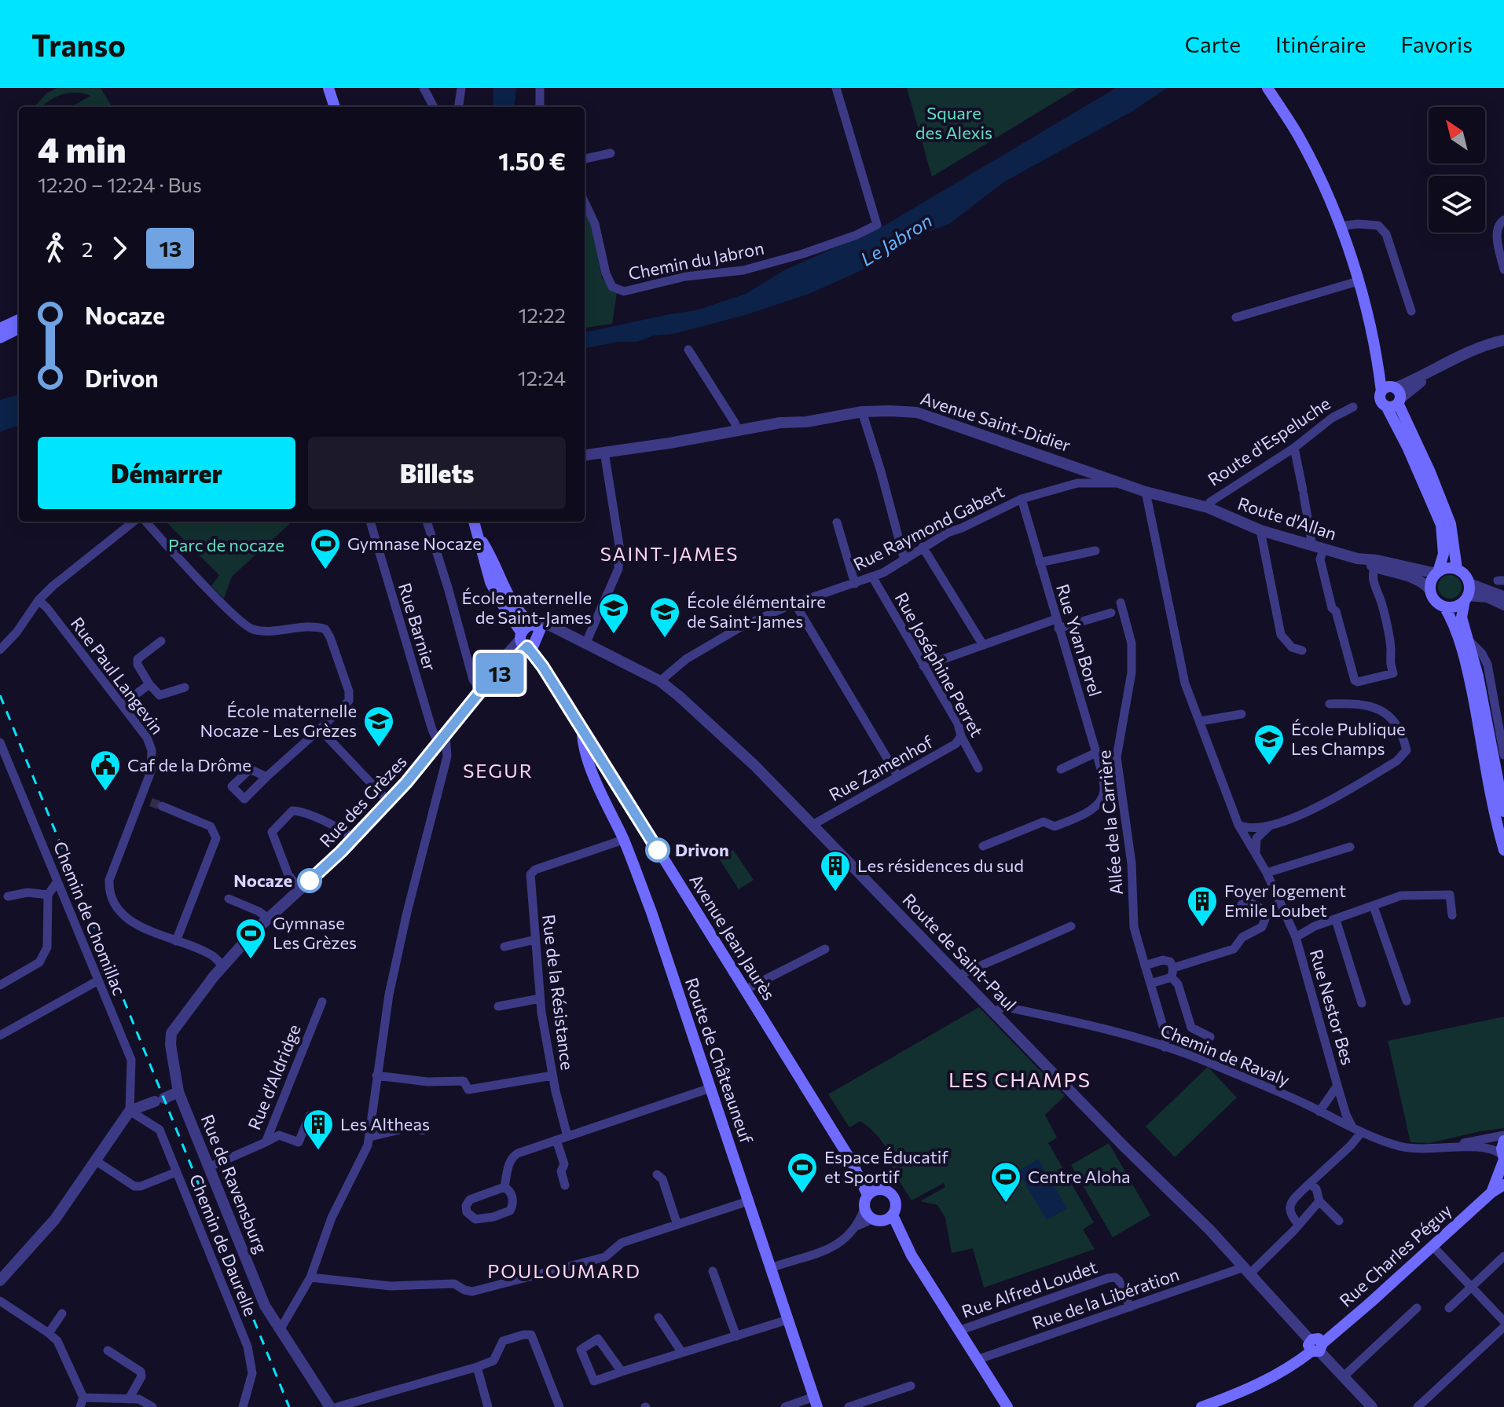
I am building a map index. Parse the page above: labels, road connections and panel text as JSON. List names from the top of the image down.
{
  "streets": {
    "main road": ["Avenue Jean Jaurès", "Route de Châteauneuf", "Rue Charles Péguy"],
    "street": [
      "Chemin du Jabron",
      "Avenue Saint-Didier",
      "Route d'Espeluche",
      "Route d'Allan",
      "Rue Raymond Gabert",
      "Rue Barnier",
      "Rue Yvan Borel",
      "Rue Joséphine Perret",
      "Rue Paul Langevin",
      "Rue Zamenhof",
      "Rue des Grèzes",
      "Allée de la Carrière",
      "Chemin de Chomillac",
      "Route de Saint-Paul",
      "Rue de la Résistance",
      "Rue Nestor Bes",
      "Chemin de Ravaly",
      "Rue d'Aldridge",
      "Rue de Ravensburg",
      "Chemin de Daurelle",
      "Rue Alfred Loudet",
      "Rue de la Libération"
    ]
  },
  "crossings": [
    ["Avenue Saint-Didier", "Route d'Espeluche"],
    ["Avenue Saint-Didier", "Route d'Allan"],
    ["Avenue Saint-Didier", "Rue Raymond Gabert"],
    ["Avenue Saint-Didier", "Rue Nestor Bes"],
    ["Route d'Espeluche", "Route d'Allan"],
    ["Rue Raymond Gabert", "Rue Yvan Borel"],
    ["Rue Raymond Gabert", "Rue Joséphine Perret"],
    ["Rue Raymond Gabert", "Route de Saint-Paul"],
    ["Rue Barnier", "Rue des Grèzes"],
    ["Rue Joséphine Perret", "Rue Zamenhof"],
    ["Rue Paul Langevin", "Rue des Grèzes"],
    ["Rue Zamenhof", "Route de Saint-Paul"],
    ["Rue des Grèzes", "Avenue Jean Jaurès"],
    ["Rue des Grèzes", "Route de Saint-Paul"],
    ["Rue des Grèzes", "Rue de Ravensburg"],
    ["Allée de la Carrière", "Chemin de Ravaly"],
    ["Chemin de Chomillac", "Chemin de Daurelle"],
    ["Avenue Jean Jaurès", "Route de Saint-Paul"],
    ["Avenue Jean Jaurès", "Route de Châteauneuf"],
    ["Route de Saint-Paul", "Chemin de Ravaly"],
    ["Route de Saint-Paul", "Rue Charles Péguy"],
    ["Route de Saint-Paul", "Rue de la Libération"],
    ["Rue de la Résistance", "Route de Châteauneuf"],
    ["Rue Nestor Bes", "Chemin de Ravaly"],
    ["Chemin de Ravaly", "Rue Charles Péguy"],
    ["Rue d'Aldridge", "Rue de Ravensburg"],
    ["Rue Alfred Loudet", "Rue de la Libération"]
  ],
  "districts": [
    "SAINT-JAMES",
    "SEGUR",
    "LES CHAMPS",
    "POULOUMARD"
  ],
  "water": ["Le Jabron"],
  "parks": ["Square des Alexis", "Parc de nocaze"],
  "places": {
    "sports": [
      "Gymnase Nocaze",
      "Gymnase Les Grèzes",
      "Espace Éducatif et Sportif",
      "Centre Aloha"
    ],
    "school or university": [
      "École maternelle de Saint-James",
      "École élémentaire de Saint-James",
      "École maternelle Nocaze - Les Grèzes",
      "École Publique Les Champs"
    ],
    "public building": ["Caf de la Drôme"],
    "other": ["Drivon", "Nocaze"],
    "building": ["Les résidences du sud", "Foyer logement Emile Loubet", "Les Altheas"]
  },
  "lines": ["bus line 13"],
  "north": "top left",
  "page": {
    "header": "Transo",
    "nav": ["Carte", "Itinéraire", "Favoris"],
    "on_map": "13",
    "heading": ["4 min", "12:20 – 12:24 · Bus", "1.50 €"],
    "legs": ["2", "13"],
    "list": [
      {
        "name": "Nocaze",
        "value": "12:22"
      },
      {
        "name": "Drivon",
        "value": "12:24"
      }
    ],
    "buttons": ["Démarrer", "Billets"]
  }
}
